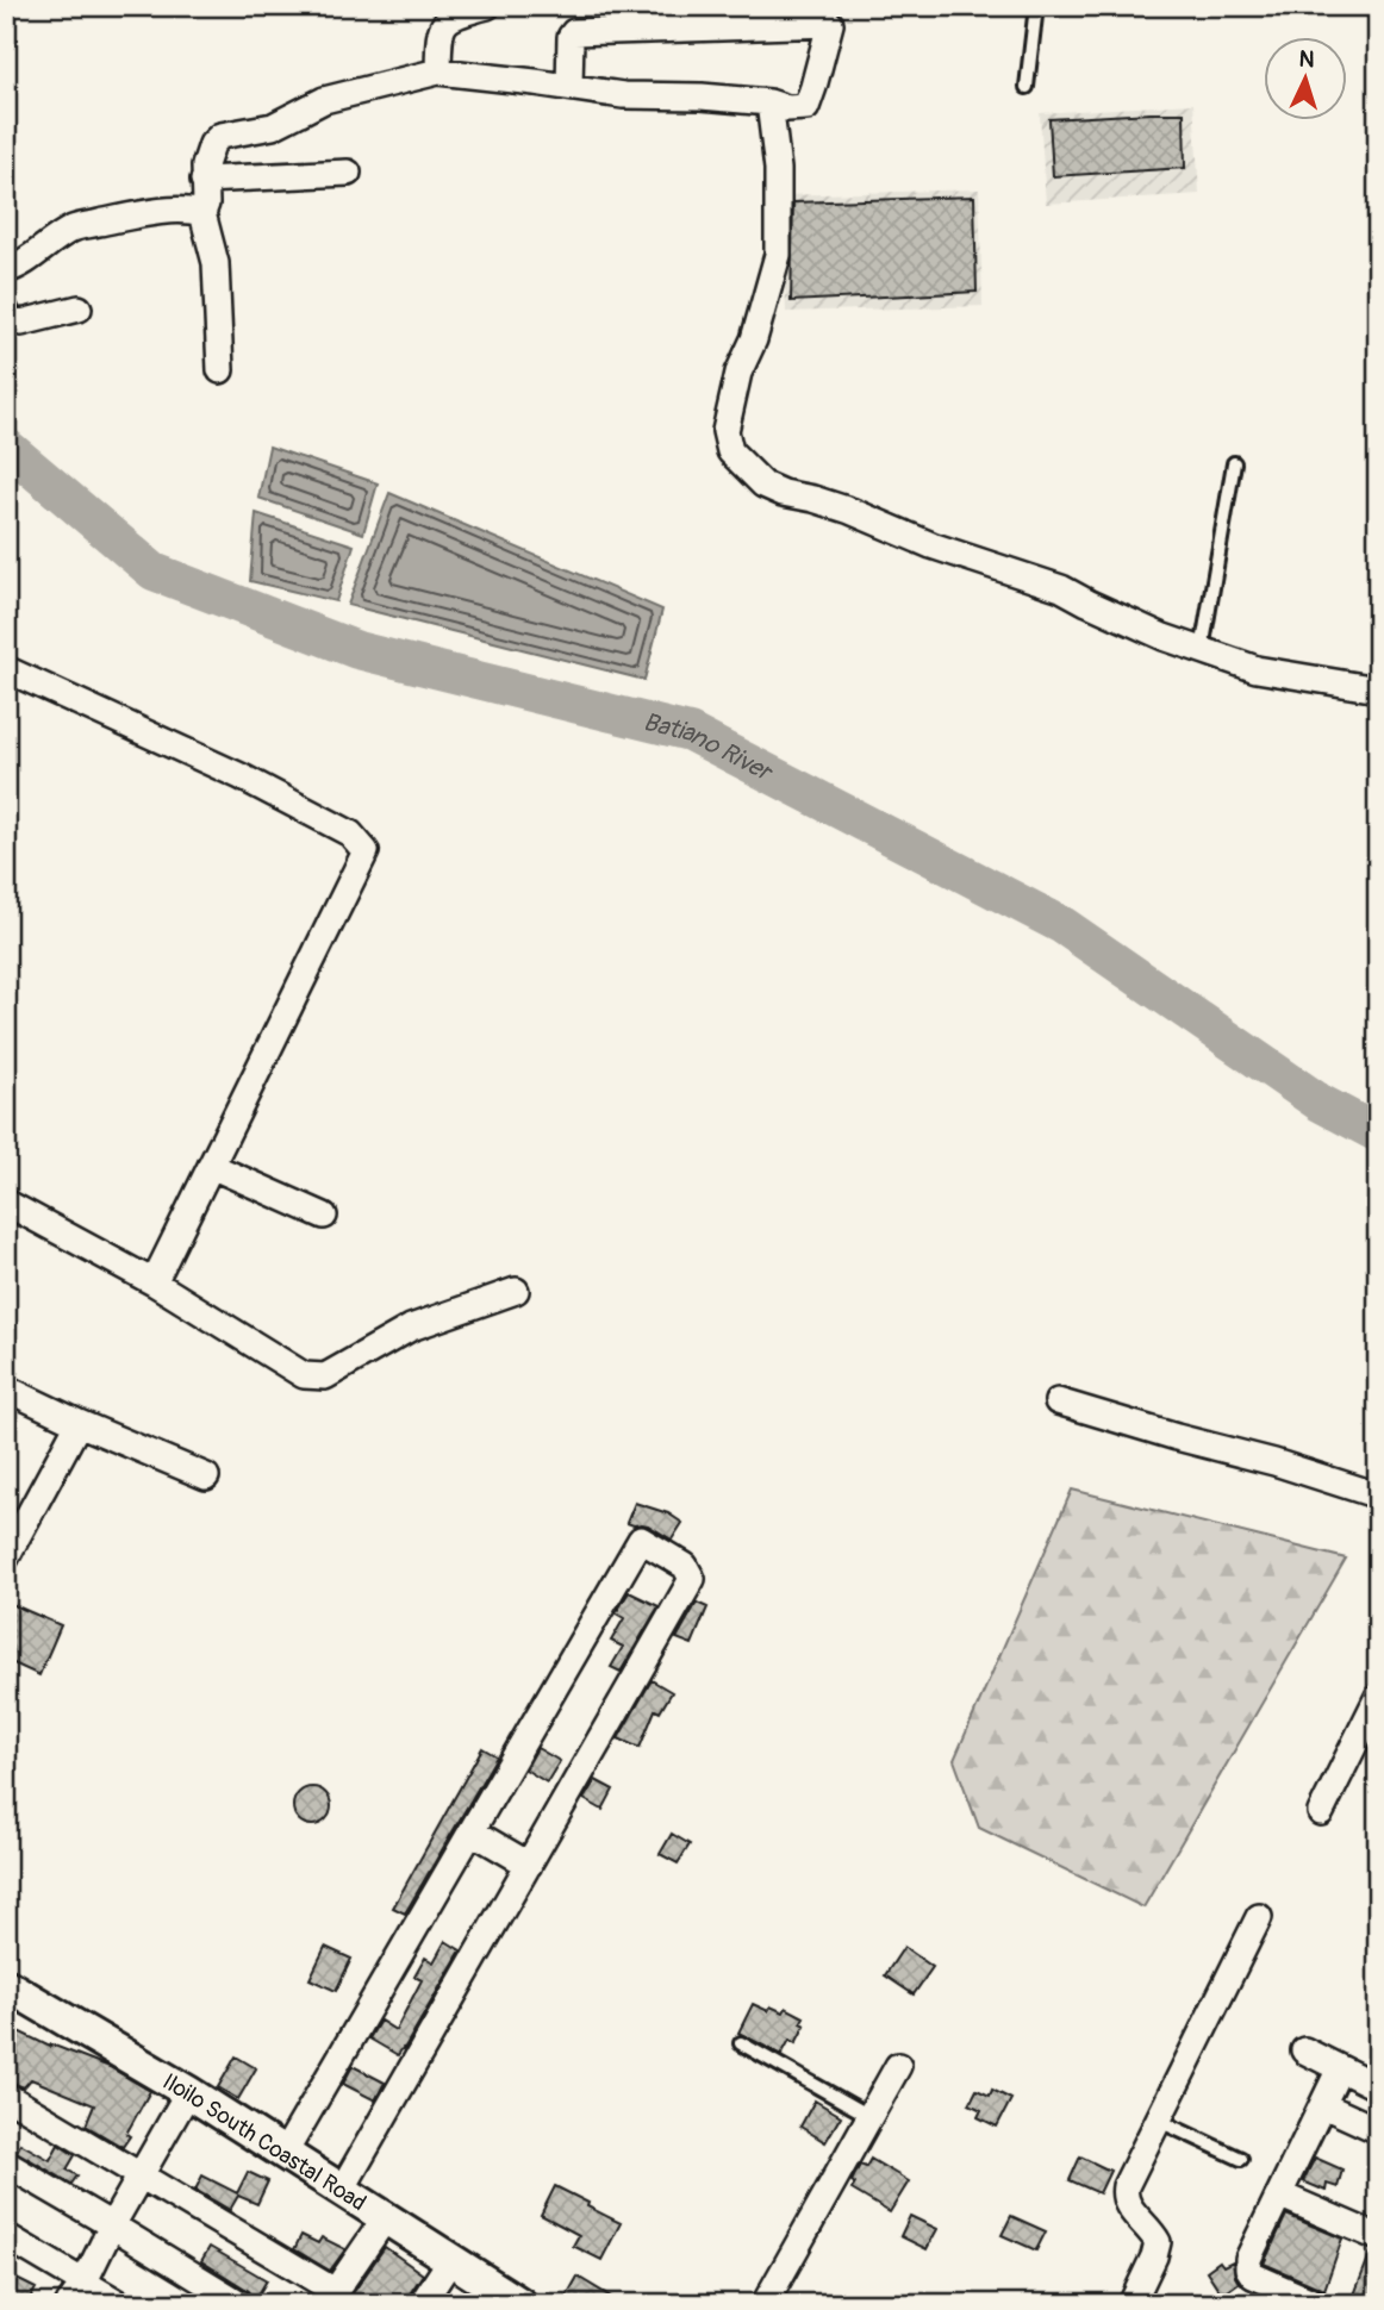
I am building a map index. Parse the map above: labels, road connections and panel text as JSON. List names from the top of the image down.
{
  "streets": {
    "street": ["Iloilo South Coastal Road"]
  },
  "water": ["Batiano River"],
  "north": "top"
}
